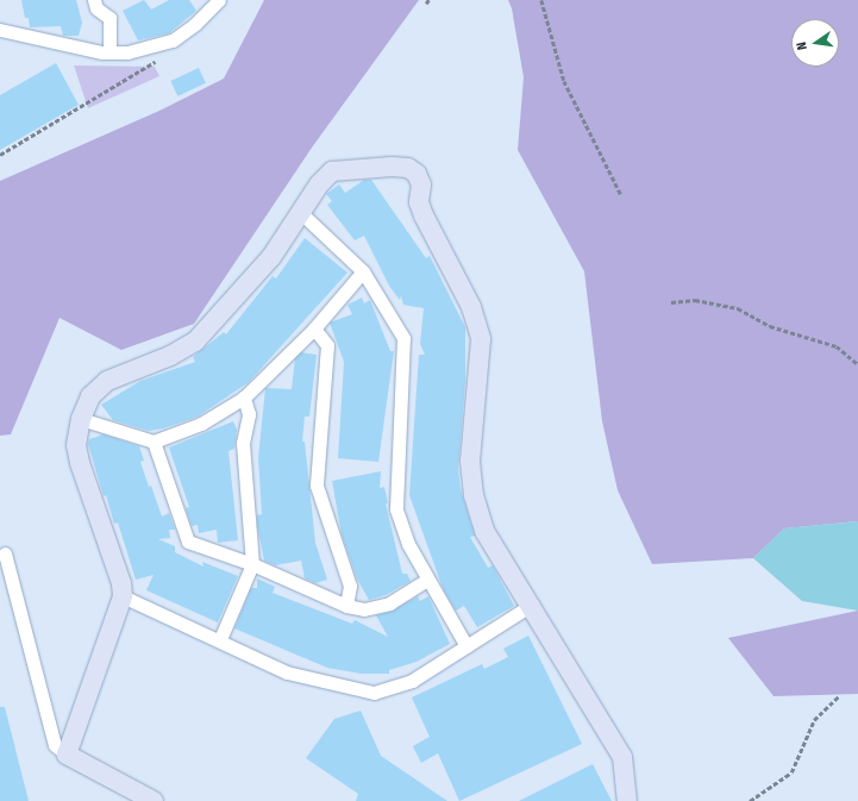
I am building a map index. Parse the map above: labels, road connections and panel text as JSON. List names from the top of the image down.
{
  "north": "left"
}
